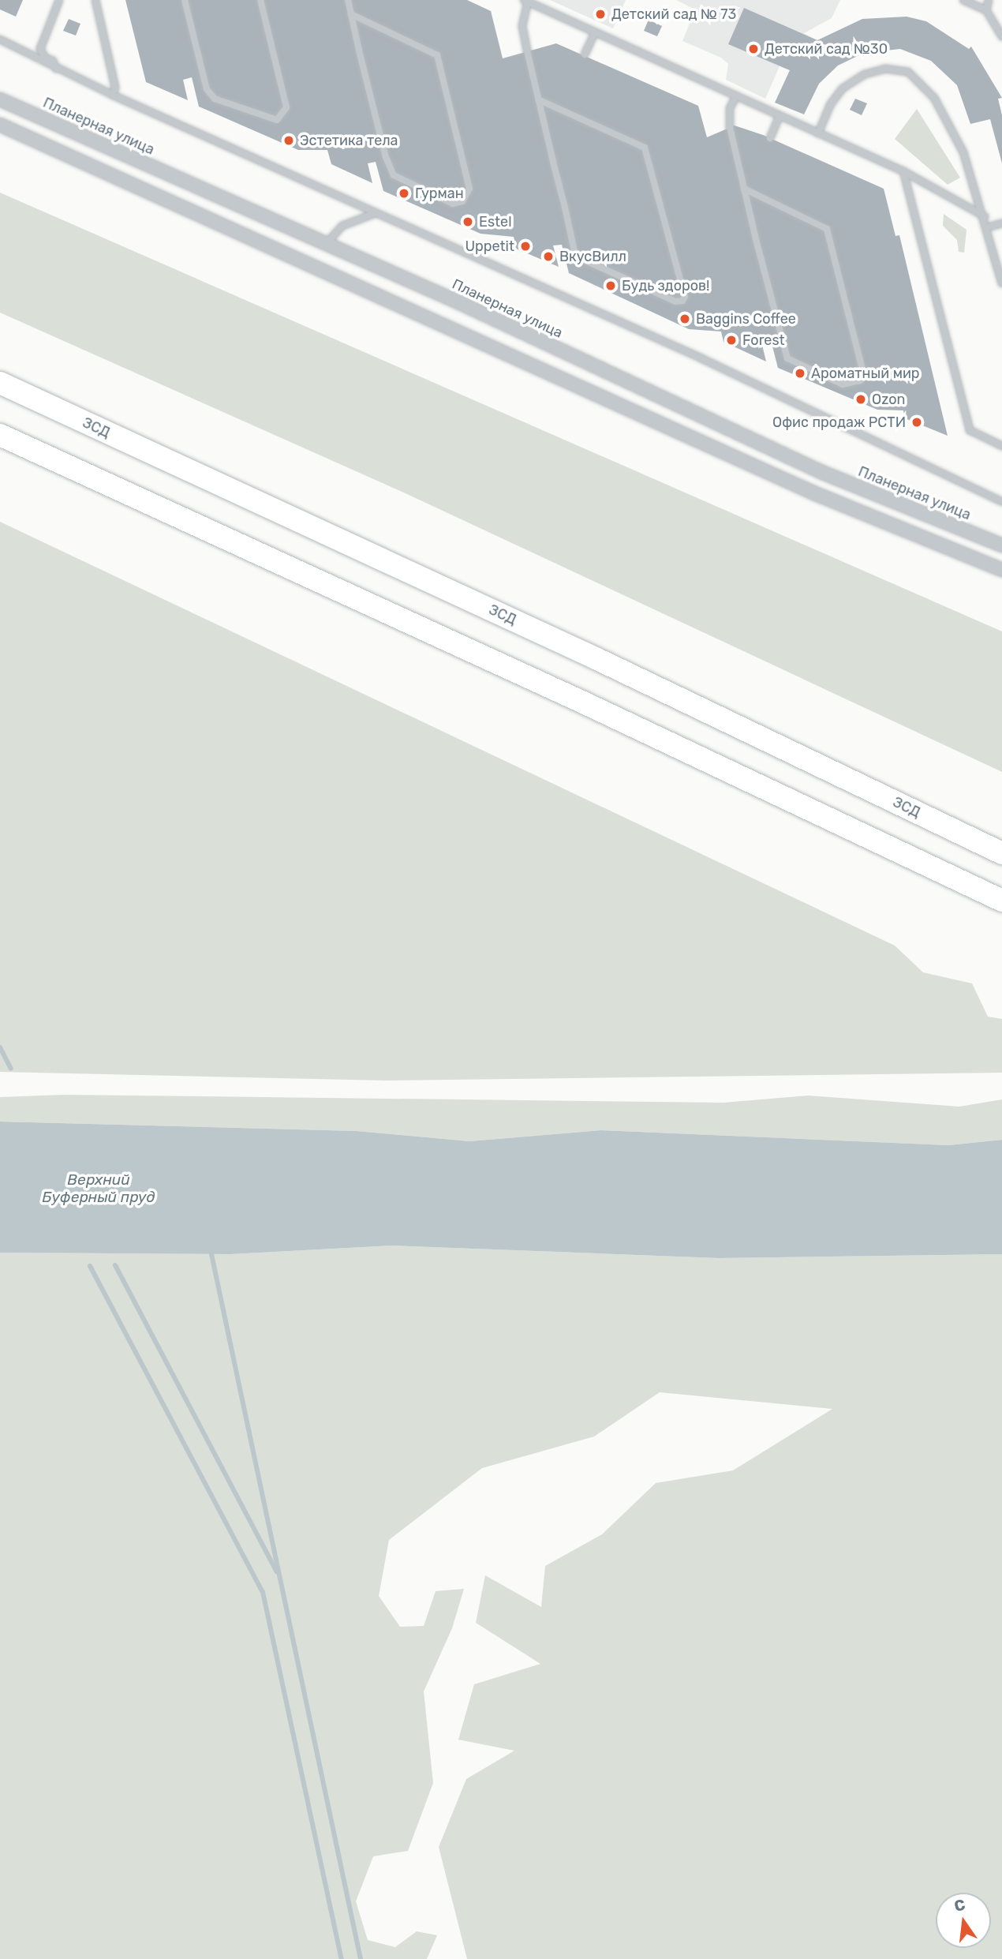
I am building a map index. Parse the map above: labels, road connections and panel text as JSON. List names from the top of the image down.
{
  "streets": {
    "highway": ["ЗСД"],
    "street": ["Планерная улица"]
  },
  "water": ["Верхний Буферный пруд"],
  "places": [
    "Детский сад № 73",
    "Детский сад №30",
    "Эстетика тела",
    "Гурман",
    "Estel",
    "Uppetit",
    "ВкусВилл",
    "Будь здоров!",
    "Baggins Coffee",
    "Forest",
    "Ароматный мир",
    "Ozon",
    "Офис продаж РСТИ"
  ],
  "north": "top"
}
